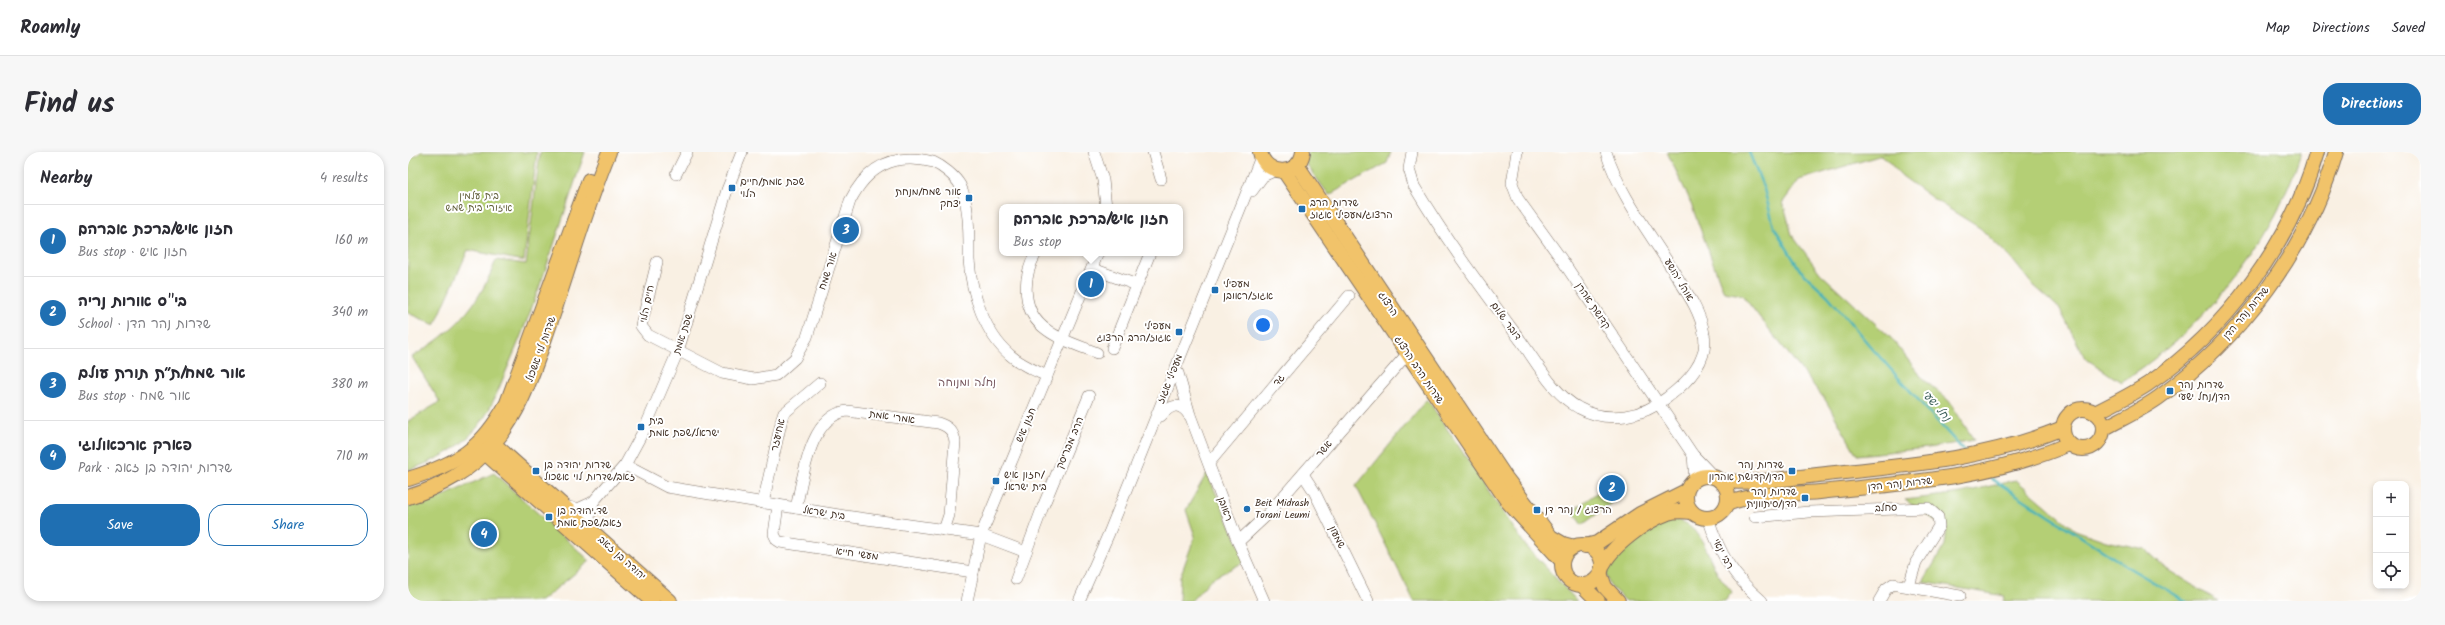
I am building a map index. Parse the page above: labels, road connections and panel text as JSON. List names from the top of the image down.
{
  "streets": {
    "main road": [
      "הרצוג",
      "שדרות נהר הדן",
      "שדרות לוי אשכול",
      "שדרות הרב הרצוג",
      "יהודה בן זאב"
    ],
    "street": [
      "אור שמח",
      "אוהל יהושע",
      "חיים הלוי",
      "קדושת אהרן",
      "דובר שלום",
      "שפת אמת",
      "מעפילי אגוז",
      "גד",
      "אמרי אמת",
      "חזון איש",
      "אחיעזר",
      "הרב מבריסק",
      "אשר",
      "סחלב",
      "ראובן",
      "בית ישראל",
      "שמעון",
      "מעשי חייא",
      "רבי ינאי"
    ]
  },
  "crossings": [
    ["אור שמח", "חיים הלוי"],
    ["אור שמח", "שפת אמת"],
    ["אור שמח", "חזון איש"],
    ["אוהל יהושע", "קדושת אהרן"],
    ["אוהל יהושע", "דובר שלום"],
    ["חיים הלוי", "שפת אמת"],
    ["הרצוג", "שדרות הרב הרצוג"],
    ["הרצוג", "מעפילי אגוז"],
    ["קדושת אהרן", "שדרות נהר הדן"],
    ["קדושת אהרן", "דובר שלום"],
    ["קדושת אהרן", "רבי ינאי"],
    ["שדרות נהר הדן", "רבי ינאי"],
    ["שפת אמת", "בית ישראל"],
    ["שדרות לוי אשכול", "יהודה בן זאב"],
    ["שדרות הרב הרצוג", "מעפילי אגוז"],
    ["שדרות הרב הרצוג", "אשר"],
    ["מעפילי אגוז", "ראובן"],
    ["גד", "ראובן"],
    ["אמרי אמת", "בית ישראל"],
    ["חזון איש", "בית ישראל"],
    ["חזון איש", "מעשי חייא"],
    ["אחיעזר", "בית ישראל"],
    ["הרב מבריסק", "בית ישראל"],
    ["אשר", "ראובן"],
    ["אשר", "שמעון"],
    ["בית ישראל", "מעשי חייא"]
  ],
  "districts": ["נחלה ומנוחה"],
  "water": ["נחל ישעי"],
  "parks": ["בית עלמין איזורי בית שמש"],
  "places": {
    "transit": [
      "שפת אמת/חיים הלוי",
      "אור שמח/מנחת יצחק",
      "שדרות הרב הרצוג/מעפילי אגוז",
      "מעפילי אגוז/ראובן",
      "מעפילי אגוז/הרב הרצוג",
      "שדרות נהר הדן/נחל ישעי",
      "בית ישראל/שפת אמת",
      "שדרות יהודה בן זאב/שדרות לוי אשכול",
      "שדרות נהר הדן/קדושת אהרון",
      "חזון איש/ בית ישראל",
      "שדרות נהר הדן/סיתוונית",
      "הרצוג / נהר דן",
      "שד.יהודה בן זאב/שפת אמת"
    ],
    "other": ["Beit Midrash Torani Leumi"]
  },
  "page": {
    "header": "Roamly",
    "nav": ["Map", "Directions", "Saved"],
    "title": "Find us",
    "buttons": [
      "Directions",
      ["Save", "Share"]
    ],
    "heading": ["Nearby", "4 results"],
    "list": [
      {
        "mark": "1",
        "name": "חזון איש/ברכת אברהם",
        "note": "Bus stop · חזון איש",
        "value": "160 m"
      },
      {
        "mark": "2",
        "name": "בי\"ס אורות נריה",
        "note": "School · שדרות נהר הדן",
        "value": "340 m"
      },
      {
        "mark": "3",
        "name": "אור שמח/ת״ת תורת עולם",
        "note": "Bus stop · אור שמח",
        "value": "380 m"
      },
      {
        "mark": "4",
        "name": "פארק ארכאולוגי",
        "note": "Park · שדרות יהודה בן זאב",
        "value": "710 m"
      }
    ],
    "popup": ["חזון איש/ברכת אברהם", "Bus stop"],
    "pins": [
      "3",
      "1",
      "2",
      "4"
    ],
    "map_buttons": ["+", "−"]
  }
}
